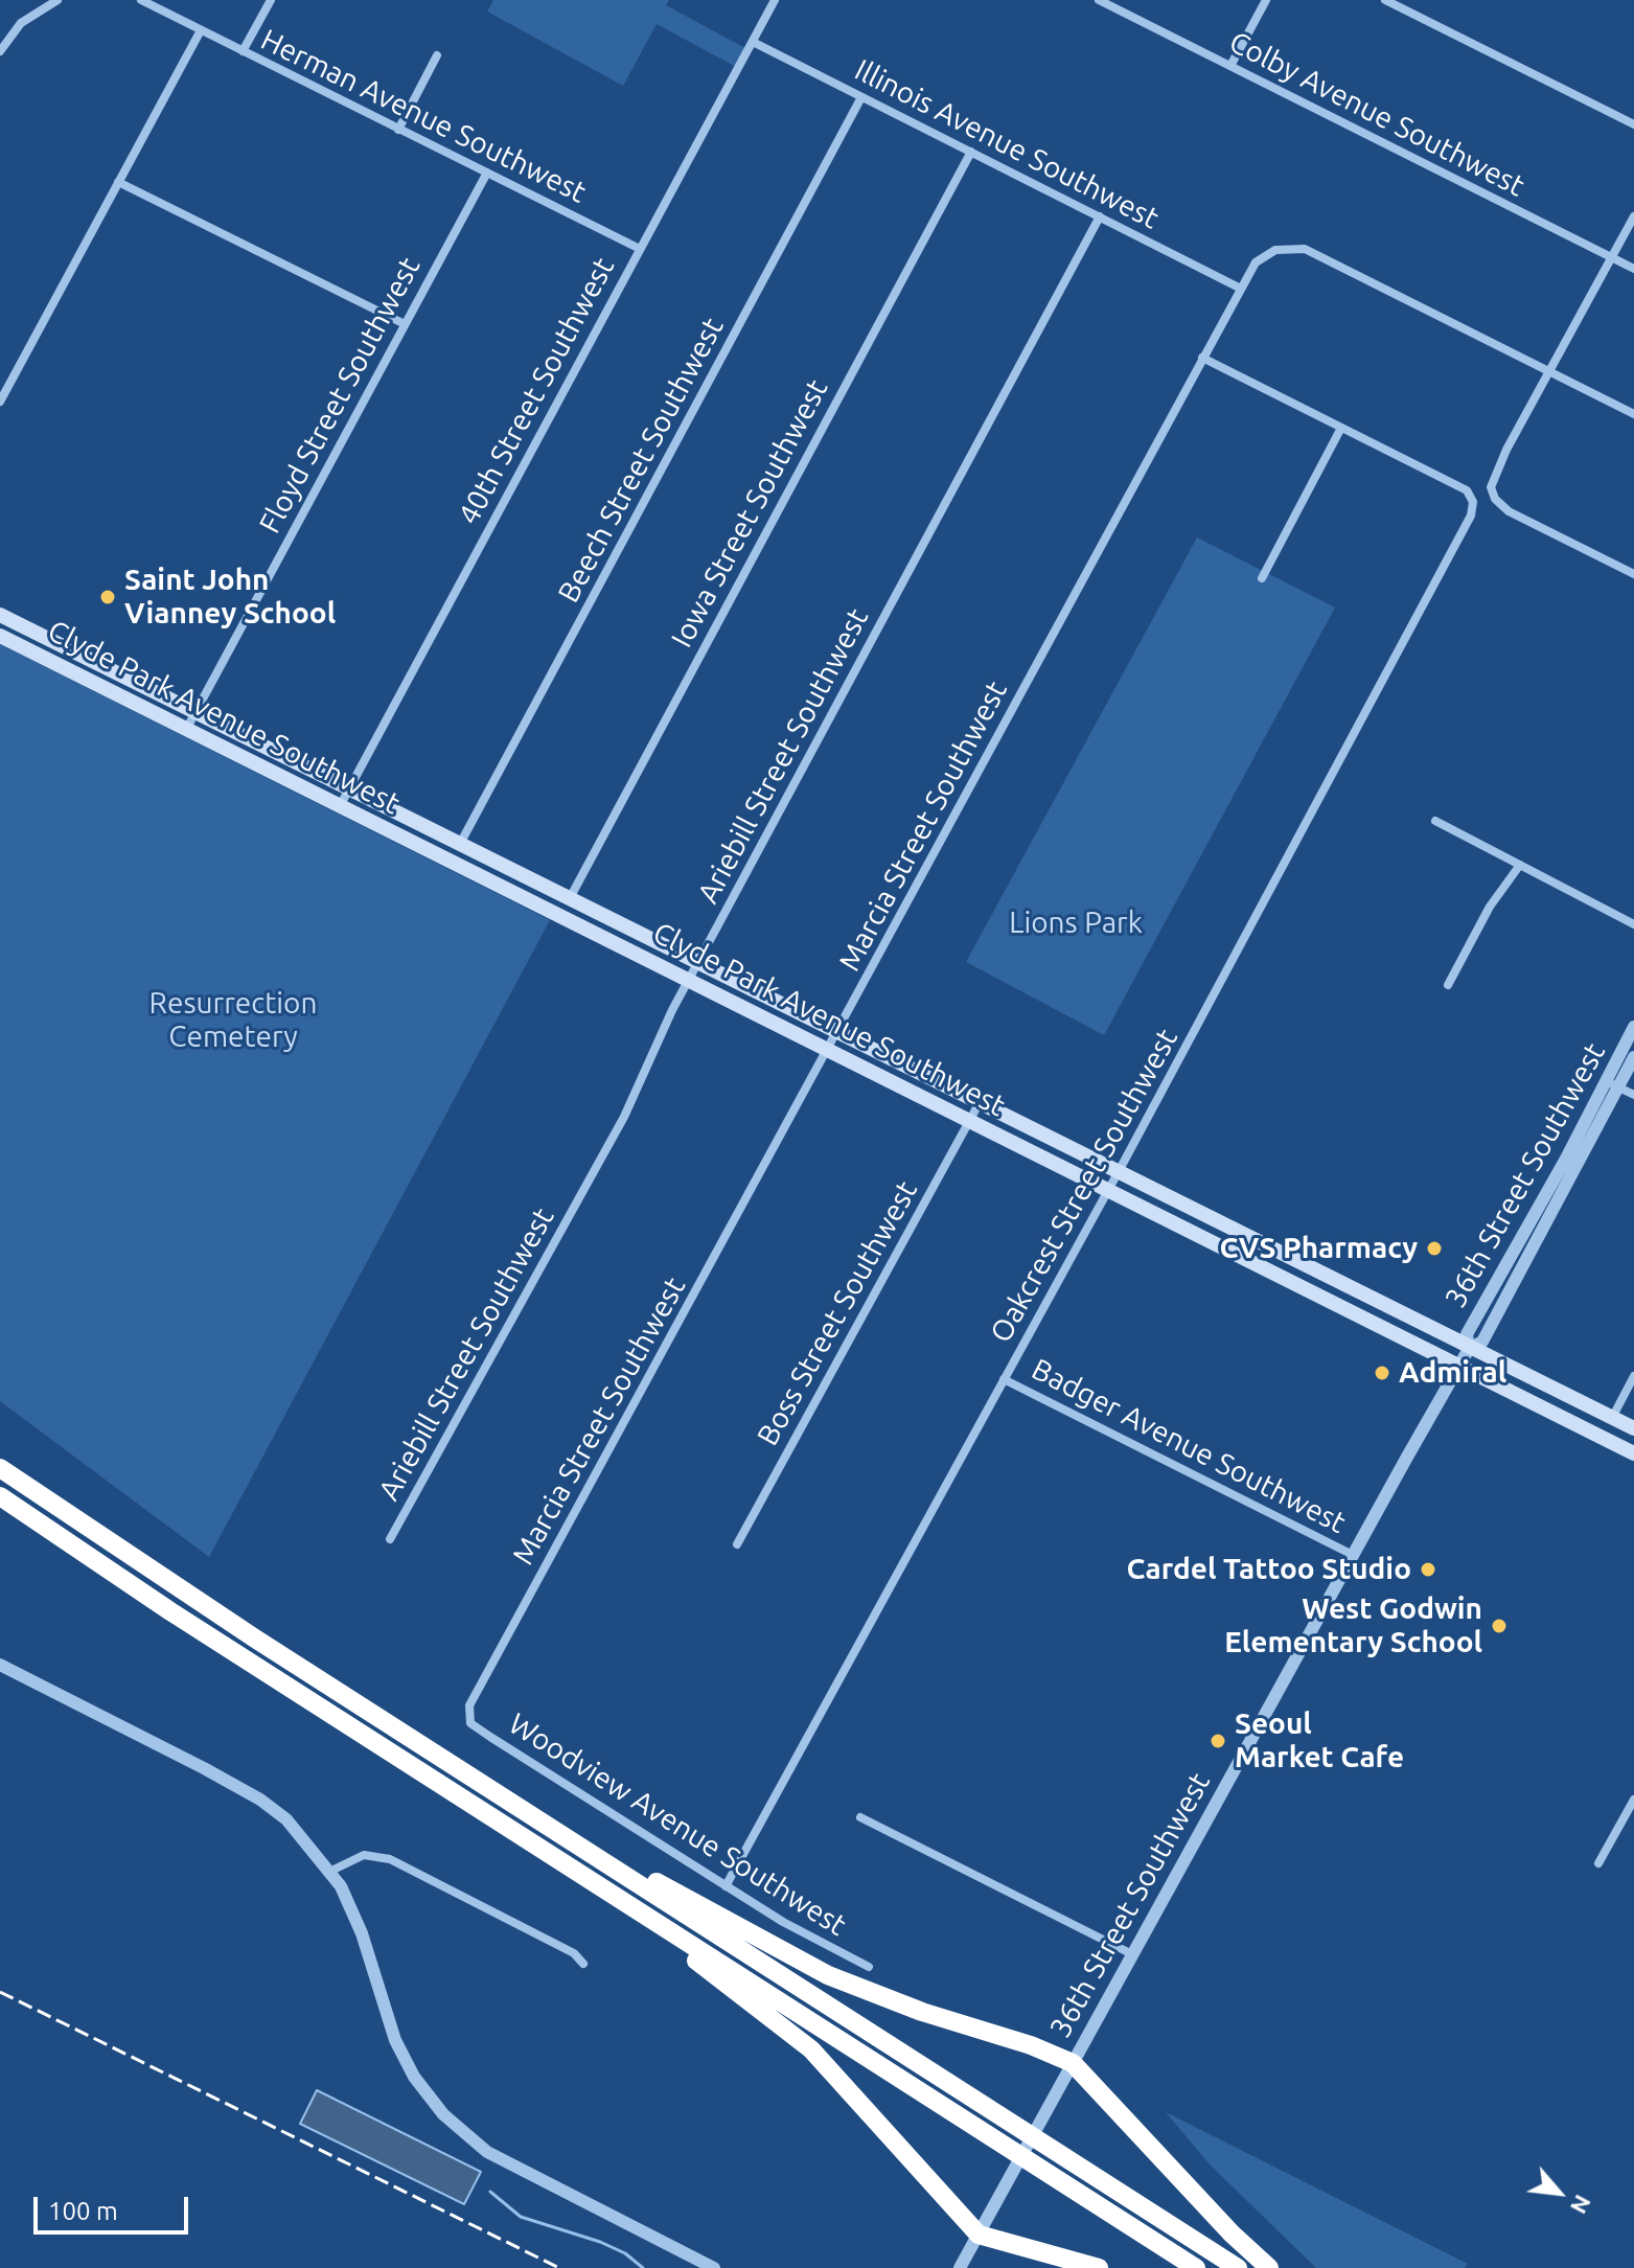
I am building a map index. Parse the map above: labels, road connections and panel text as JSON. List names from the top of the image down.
{
  "streets": {
    "main road": ["Clyde Park Avenue Southwest"],
    "street": [
      "Colby Avenue Southwest",
      "Herman Avenue Southwest",
      "Illinois Avenue Southwest",
      "40th Street Southwest",
      "Floyd Street Southwest",
      "Beech Street Southwest",
      "Iowa Street Southwest",
      "Ariebill Street Southwest",
      "Marcia Street Southwest",
      "36th Street Southwest",
      "Oakcrest Street Southwest",
      "Boss Street Southwest",
      "Badger Avenue Southwest",
      "Woodview Avenue Southwest"
    ]
  },
  "crossings": [
    ["Herman Avenue Southwest", "40th Street Southwest"],
    ["Herman Avenue Southwest", "Floyd Street Southwest"],
    ["Illinois Avenue Southwest", "40th Street Southwest"],
    ["Illinois Avenue Southwest", "Beech Street Southwest"],
    ["Illinois Avenue Southwest", "Iowa Street Southwest"],
    ["Illinois Avenue Southwest", "Ariebill Street Southwest"],
    ["Illinois Avenue Southwest", "Marcia Street Southwest"],
    ["40th Street Southwest", "Clyde Park Avenue Southwest"],
    ["Floyd Street Southwest", "Clyde Park Avenue Southwest"],
    ["Beech Street Southwest", "Clyde Park Avenue Southwest"],
    ["Iowa Street Southwest", "Clyde Park Avenue Southwest"],
    ["Clyde Park Avenue Southwest", "Ariebill Street Southwest"],
    ["Clyde Park Avenue Southwest", "Marcia Street Southwest"],
    ["Clyde Park Avenue Southwest", "36th Street Southwest"],
    ["Clyde Park Avenue Southwest", "Oakcrest Street Southwest"],
    ["Clyde Park Avenue Southwest", "Boss Street Southwest"],
    ["Marcia Street Southwest", "Woodview Avenue Southwest"],
    ["36th Street Southwest", "Badger Avenue Southwest"],
    ["Oakcrest Street Southwest", "Badger Avenue Southwest"],
    ["Oakcrest Street Southwest", "Woodview Avenue Southwest"]
  ],
  "parks": ["Lions Park", "Resurrection Cemetery"],
  "places": [
    "Saint John Vianney School",
    "CVS Pharmacy",
    "Admiral",
    "Cardel Tattoo Studio",
    "West Godwin Elementary School",
    "Seoul Market Cafe"
  ],
  "scale_bar": "100 m",
  "north": "bottom right"
}
